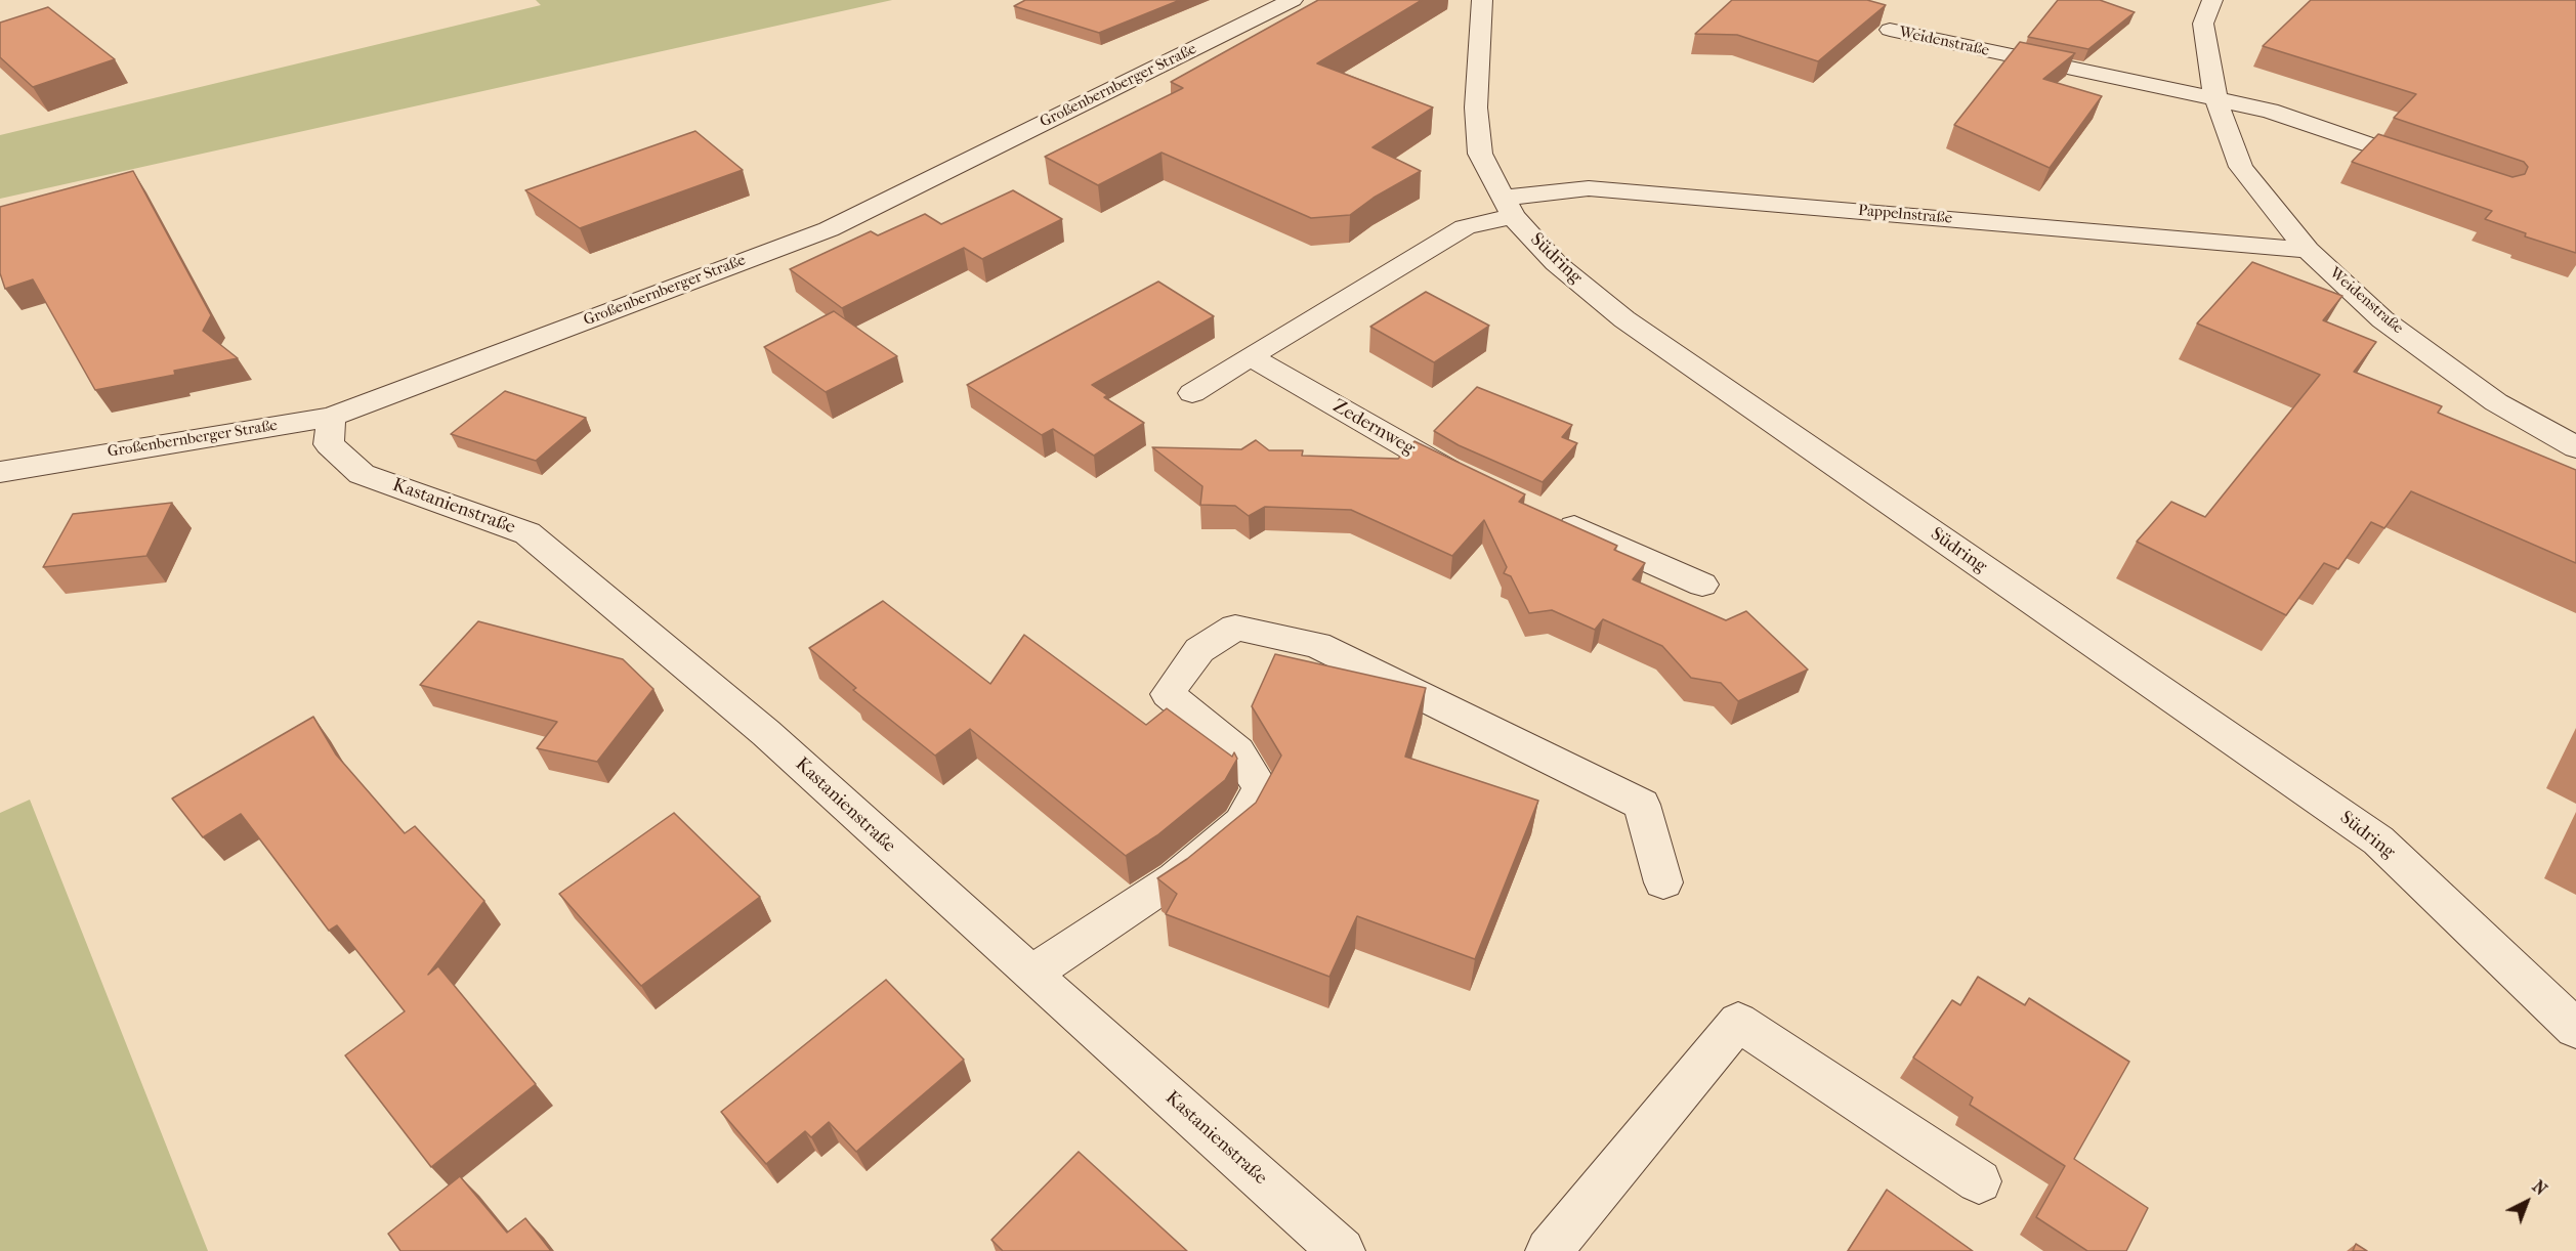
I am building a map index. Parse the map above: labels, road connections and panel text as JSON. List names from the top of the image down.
{
  "streets": {
    "street": [
      "Weidenstraße",
      "Großenbernberger Straße",
      "Pappelnstraße",
      "Südring",
      "Zedernweg",
      "Kastanienstraße"
    ]
  },
  "crossings": [
    ["Weidenstraße", "Pappelnstraße"],
    ["Großenbernberger Straße", "Kastanienstraße"],
    ["Pappelnstraße", "Südring"]
  ],
  "north": "top right"
}
